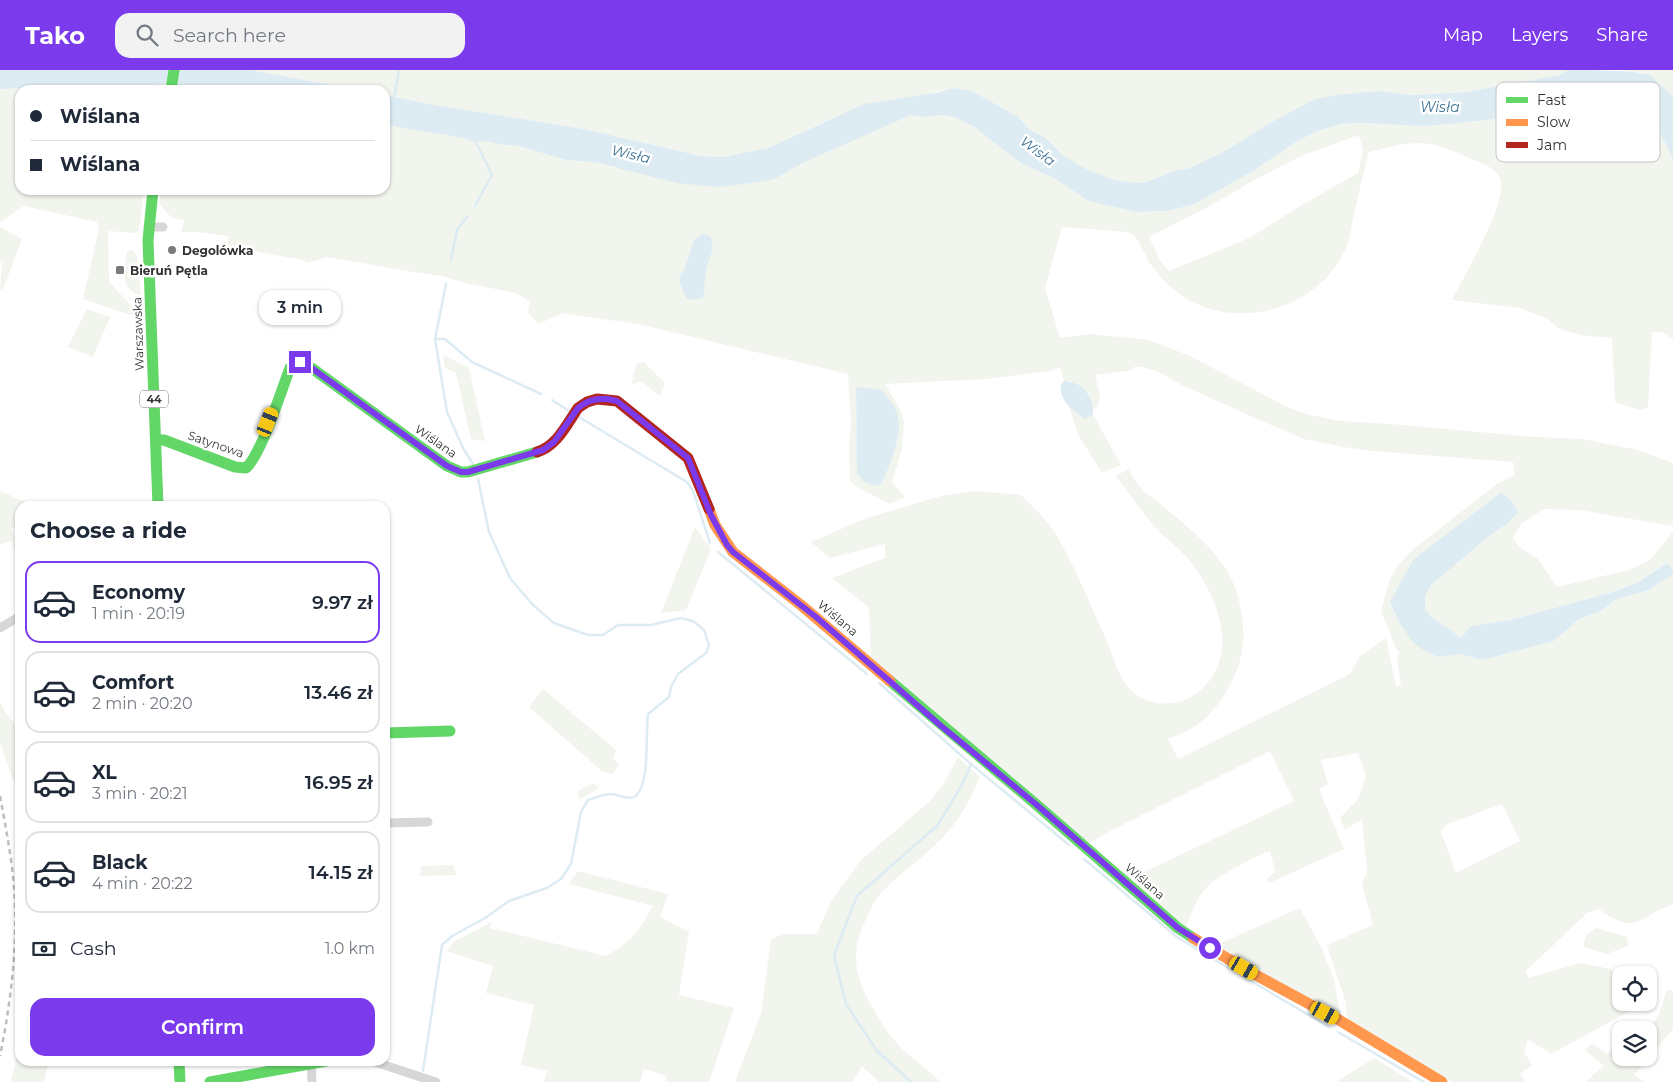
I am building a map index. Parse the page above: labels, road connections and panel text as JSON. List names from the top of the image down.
{
  "streets": {
    "street": [
      "Warszawska",
      "44",
      "Wiślana",
      "Satynowa"
    ]
  },
  "crossings": [
    ["Warszawska", "Satynowa"],
    ["Wiślana", "Satynowa"]
  ],
  "water": ["Wisła"],
  "places": {
    "other": ["Degolówka"],
    "transit": ["Bieruń Pętla"]
  },
  "legend": ["Fast", "Slow", "Jam"],
  "page": {
    "header": "Tako",
    "search": "Search here",
    "nav": ["Map", "Layers", "Share"],
    "banner": ["Wiślana", "Wiślana"],
    "bubble": "3 min",
    "heading": "Choose a ride",
    "list": [
      {
        "name": "Economy",
        "note": "1 min · 20:19",
        "value": "9.97 zł"
      },
      {
        "name": "Comfort",
        "note": "2 min · 20:20",
        "value": "13.46 zł"
      },
      {
        "name": "XL",
        "note": "3 min · 20:21",
        "value": "16.95 zł"
      },
      {
        "name": "Black",
        "note": "4 min · 20:22",
        "value": "14.15 zł"
      }
    ],
    "pay": ["Cash", "1.0 km"],
    "buttons": "Confirm"
  }
}
